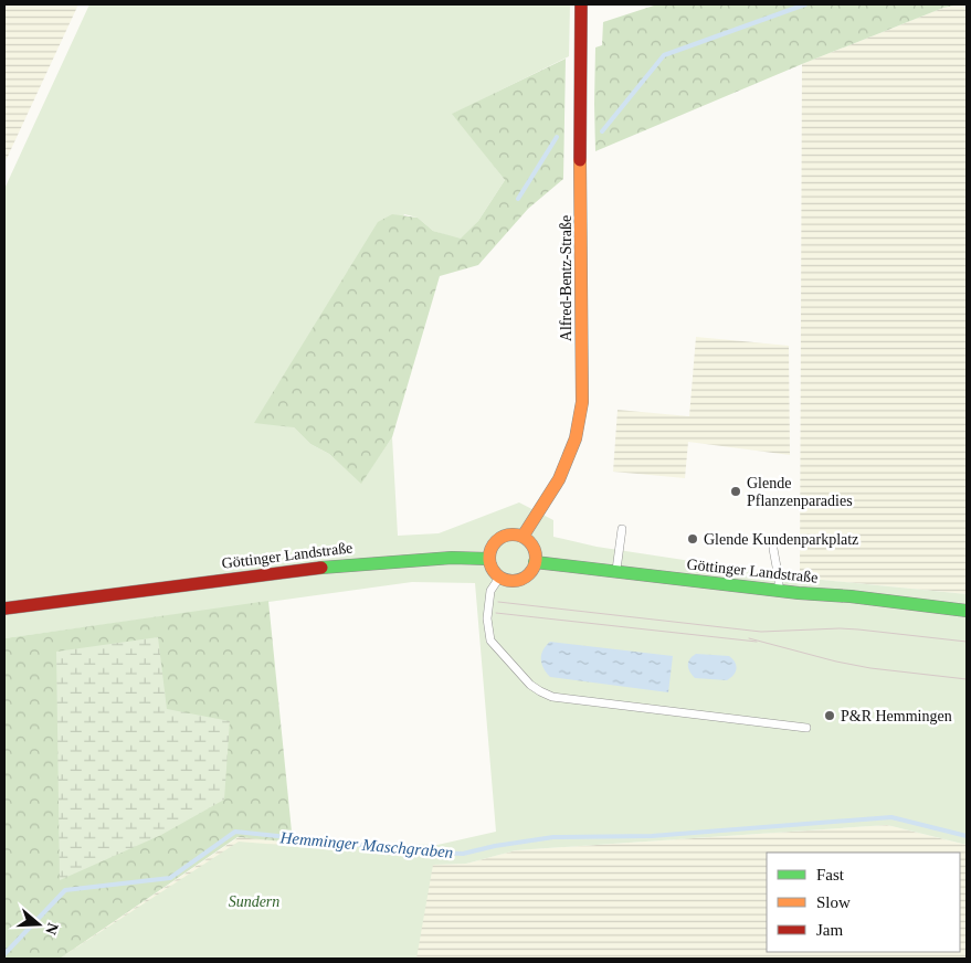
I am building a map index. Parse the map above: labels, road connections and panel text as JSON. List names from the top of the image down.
{
  "streets": {
    "street": ["Alfred-Bentz-Straße", "Göttinger Landstraße"]
  },
  "crossings": [
    ["Alfred-Bentz-Straße", "Göttinger Landstraße"]
  ],
  "water": ["Hemminger Maschgraben"],
  "parks": ["Sundern"],
  "places": ["Glende Pflanzenparadies", "Glende Kundenparkplatz", "P&R Hemmingen"],
  "legend": ["Fast", "Slow", "Jam"],
  "north": "right"
}
